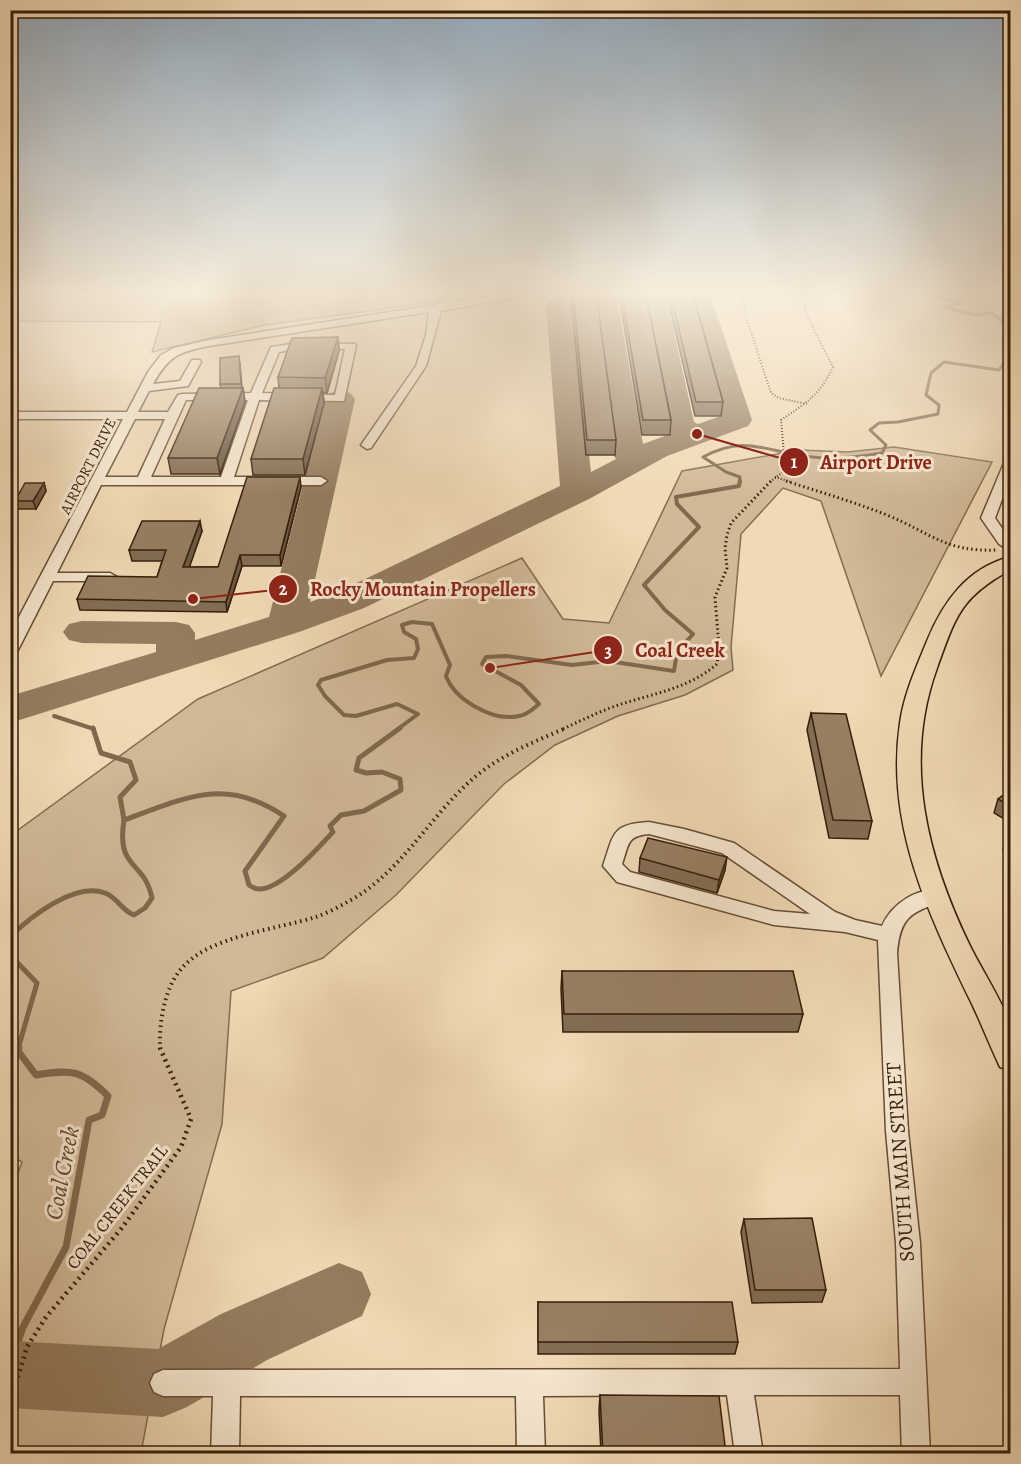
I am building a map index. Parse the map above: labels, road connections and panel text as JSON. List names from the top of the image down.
{
  "streets": {
    "street": ["AIRPORT DRIVE", "SOUTH MAIN STREET"],
    "path": ["COAL CREEK TRAIL"]
  },
  "water": ["Coal Creek"],
  "places": ["Airport Drive", "Rocky Mountain Propellers", "Coal Creek"]
}
